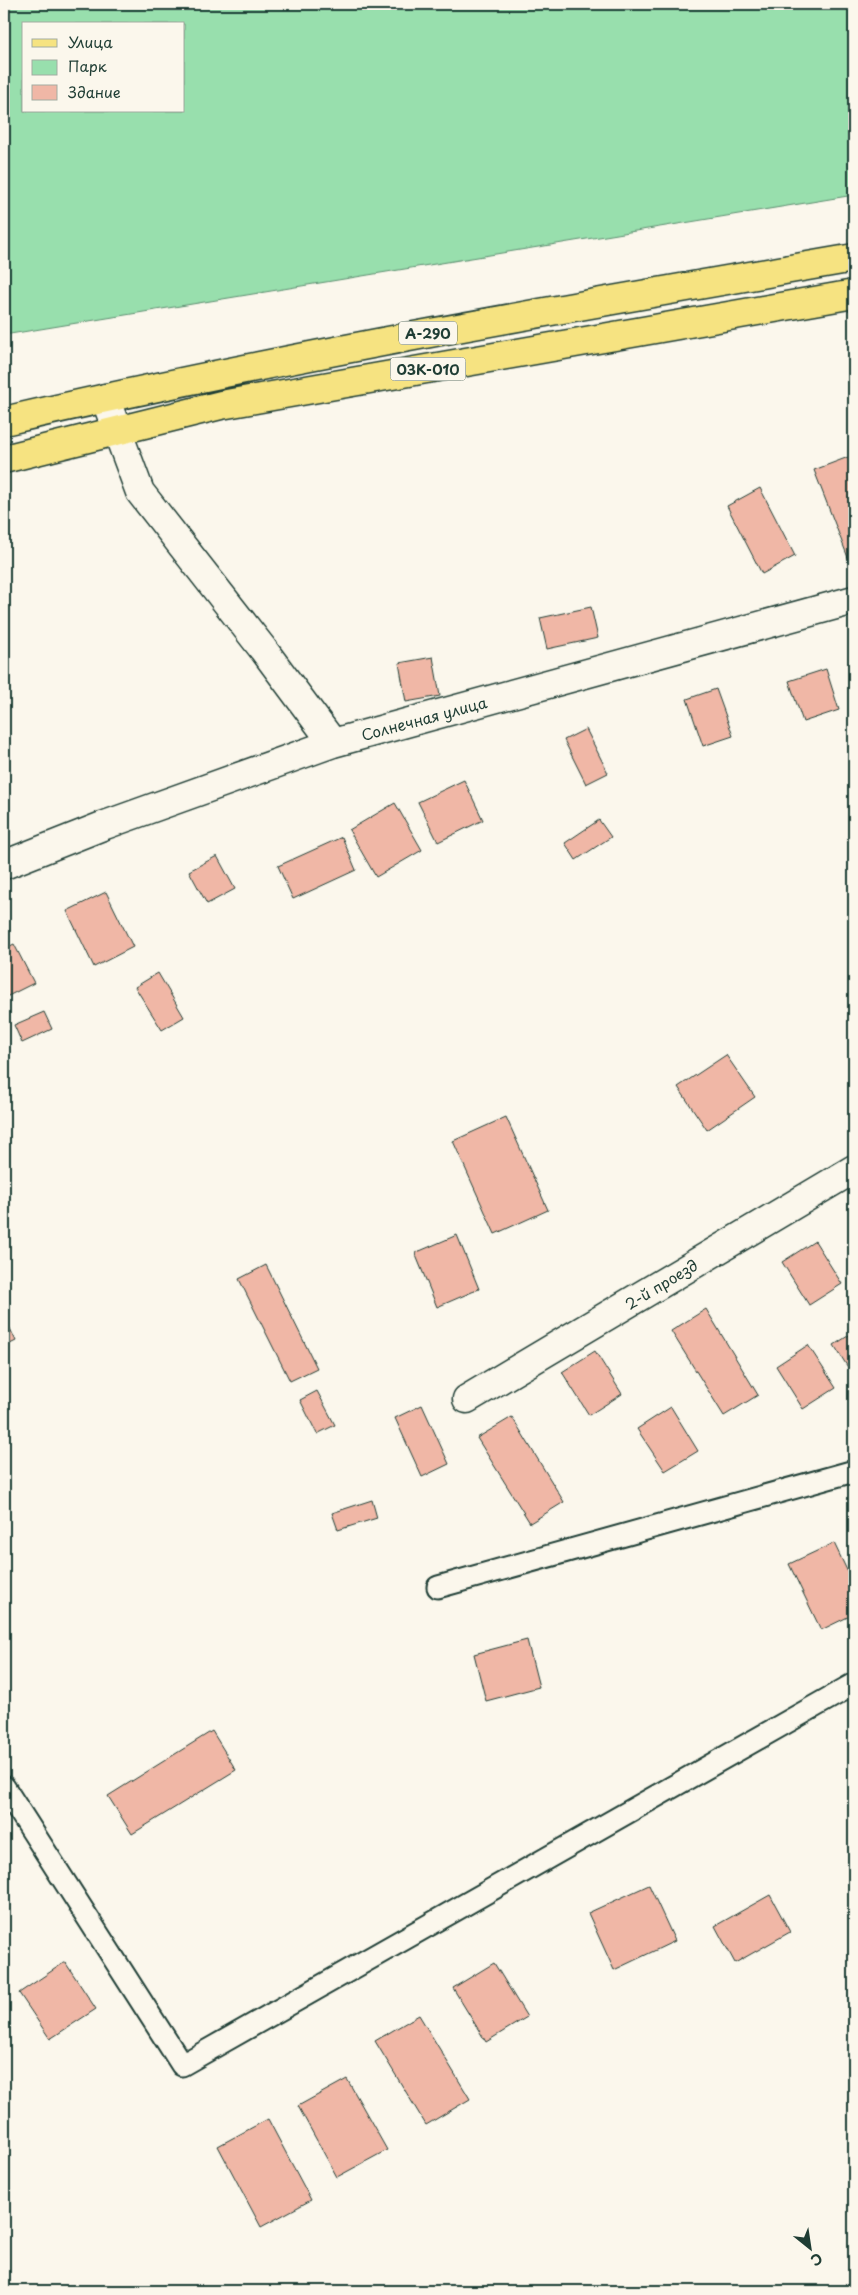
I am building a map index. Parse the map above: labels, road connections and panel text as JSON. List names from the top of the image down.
{
  "streets": {
    "main road": ["А-290", "03К-010"],
    "street": ["Солнечная улица", "2-й проезд"]
  },
  "legend": ["Улица", "Парк", "Здание"],
  "north": "bottom right"
}
